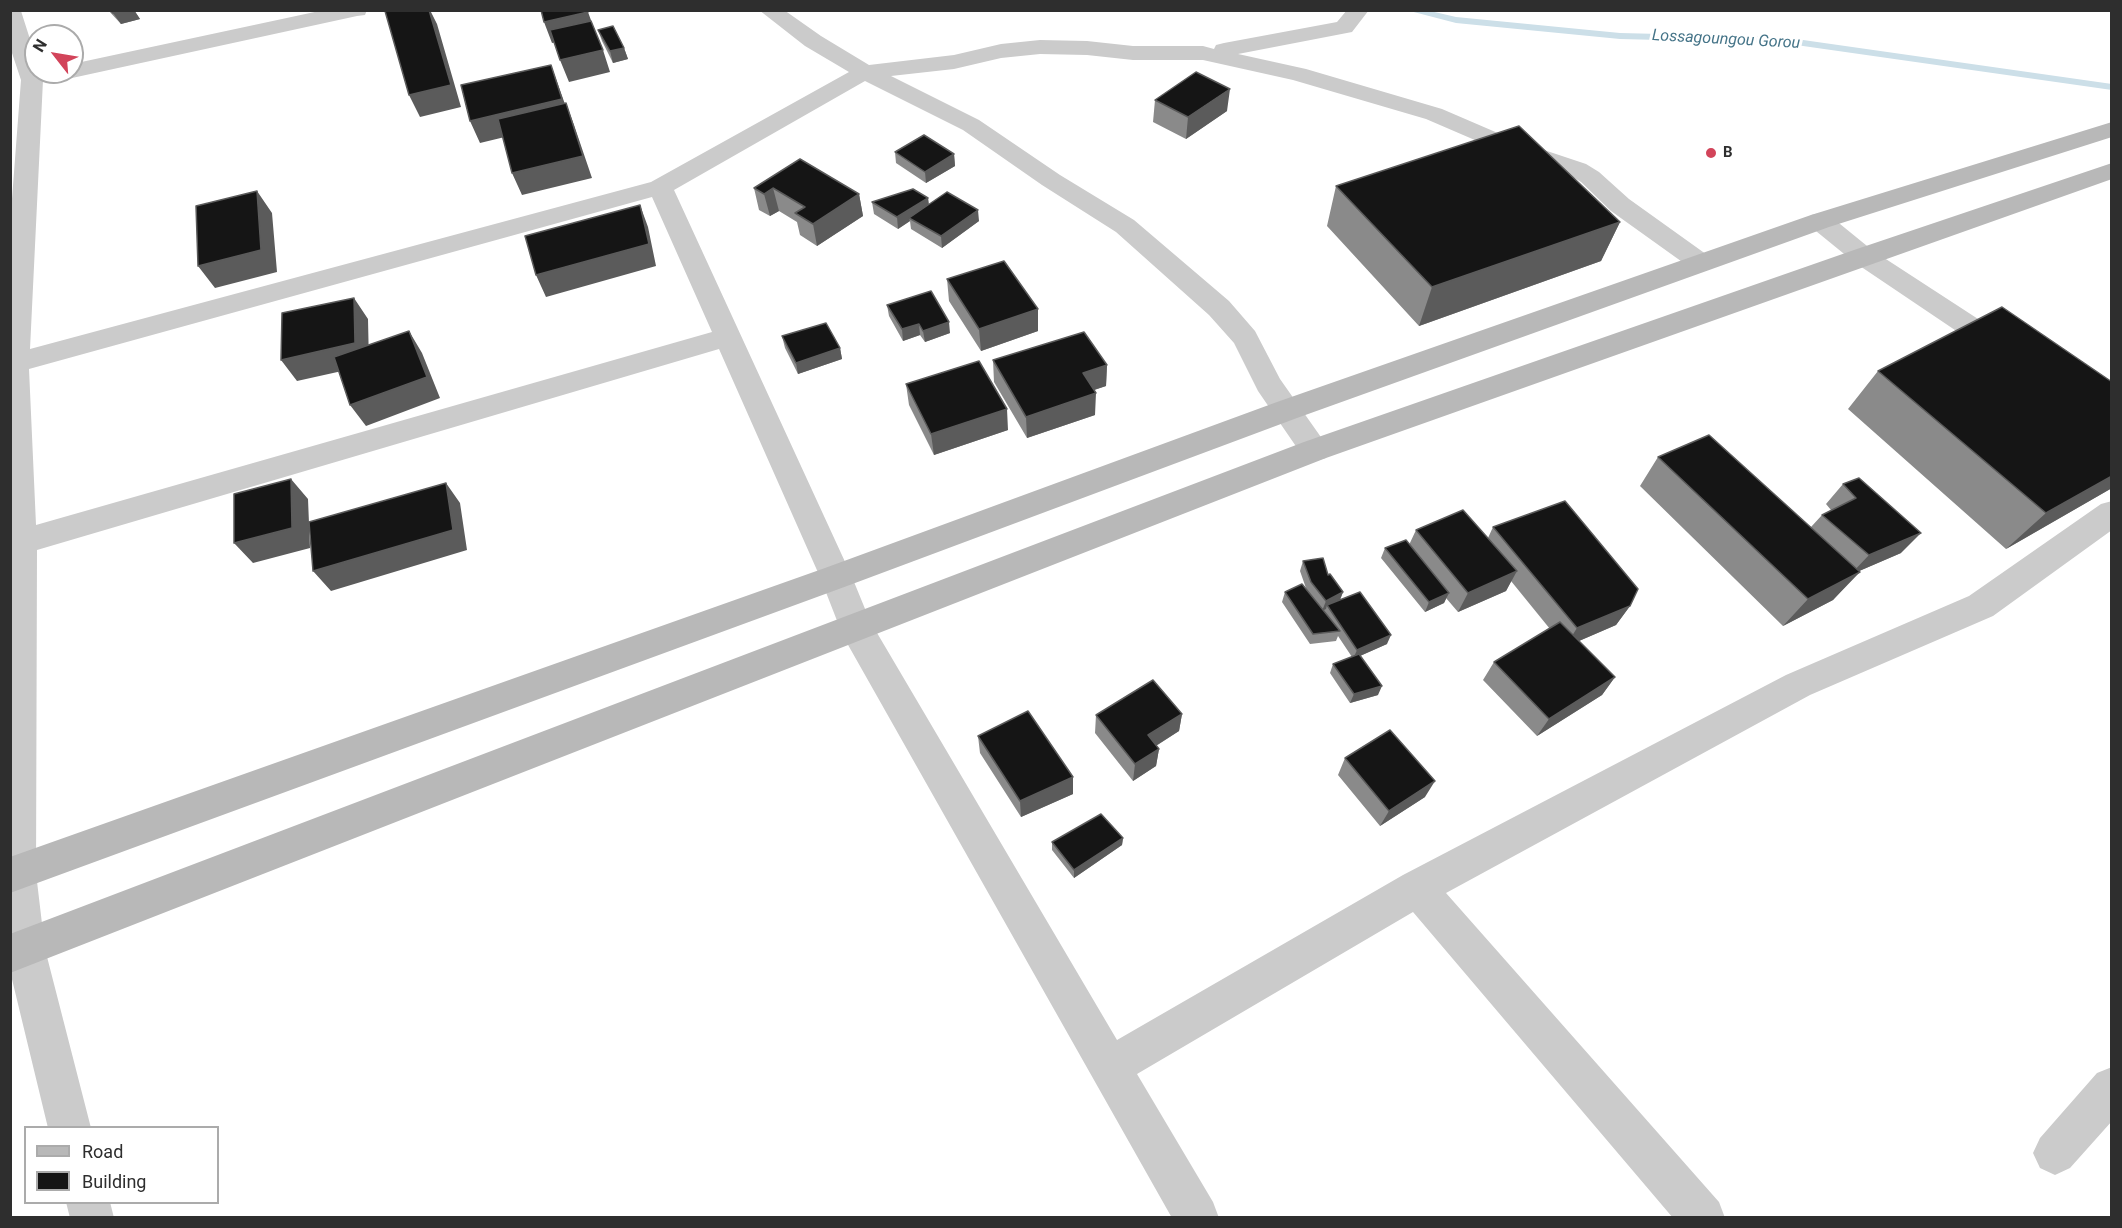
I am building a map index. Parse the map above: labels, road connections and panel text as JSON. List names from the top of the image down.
{
  "water": ["Lossagoungou Gorou"],
  "places": ["B"],
  "legend": ["Road", "Building"],
  "north": "top left"
}
